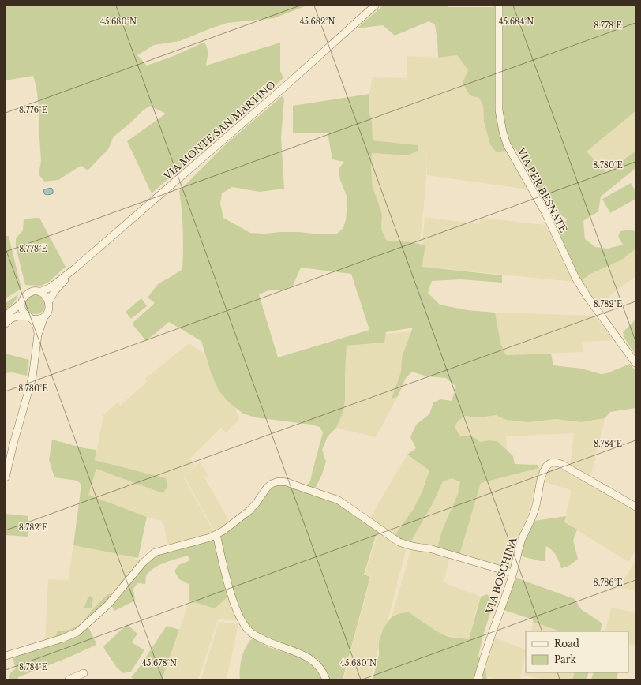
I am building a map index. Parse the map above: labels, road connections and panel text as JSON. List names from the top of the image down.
{
  "streets": {
    "street": ["VIA MONTE SAN MARTINO", "VIA PER BESNATE", "VIA BOSCHINA"]
  },
  "legend": ["Road", "Park"],
  "coordinates": [
    "45.680°N",
    "45.682°N",
    "45.684°N",
    "8.778°E",
    "8.776°E",
    "8.780°E",
    "8.782°E",
    "8.784°E",
    "8.786°E",
    "45.678°N"
  ]
}
